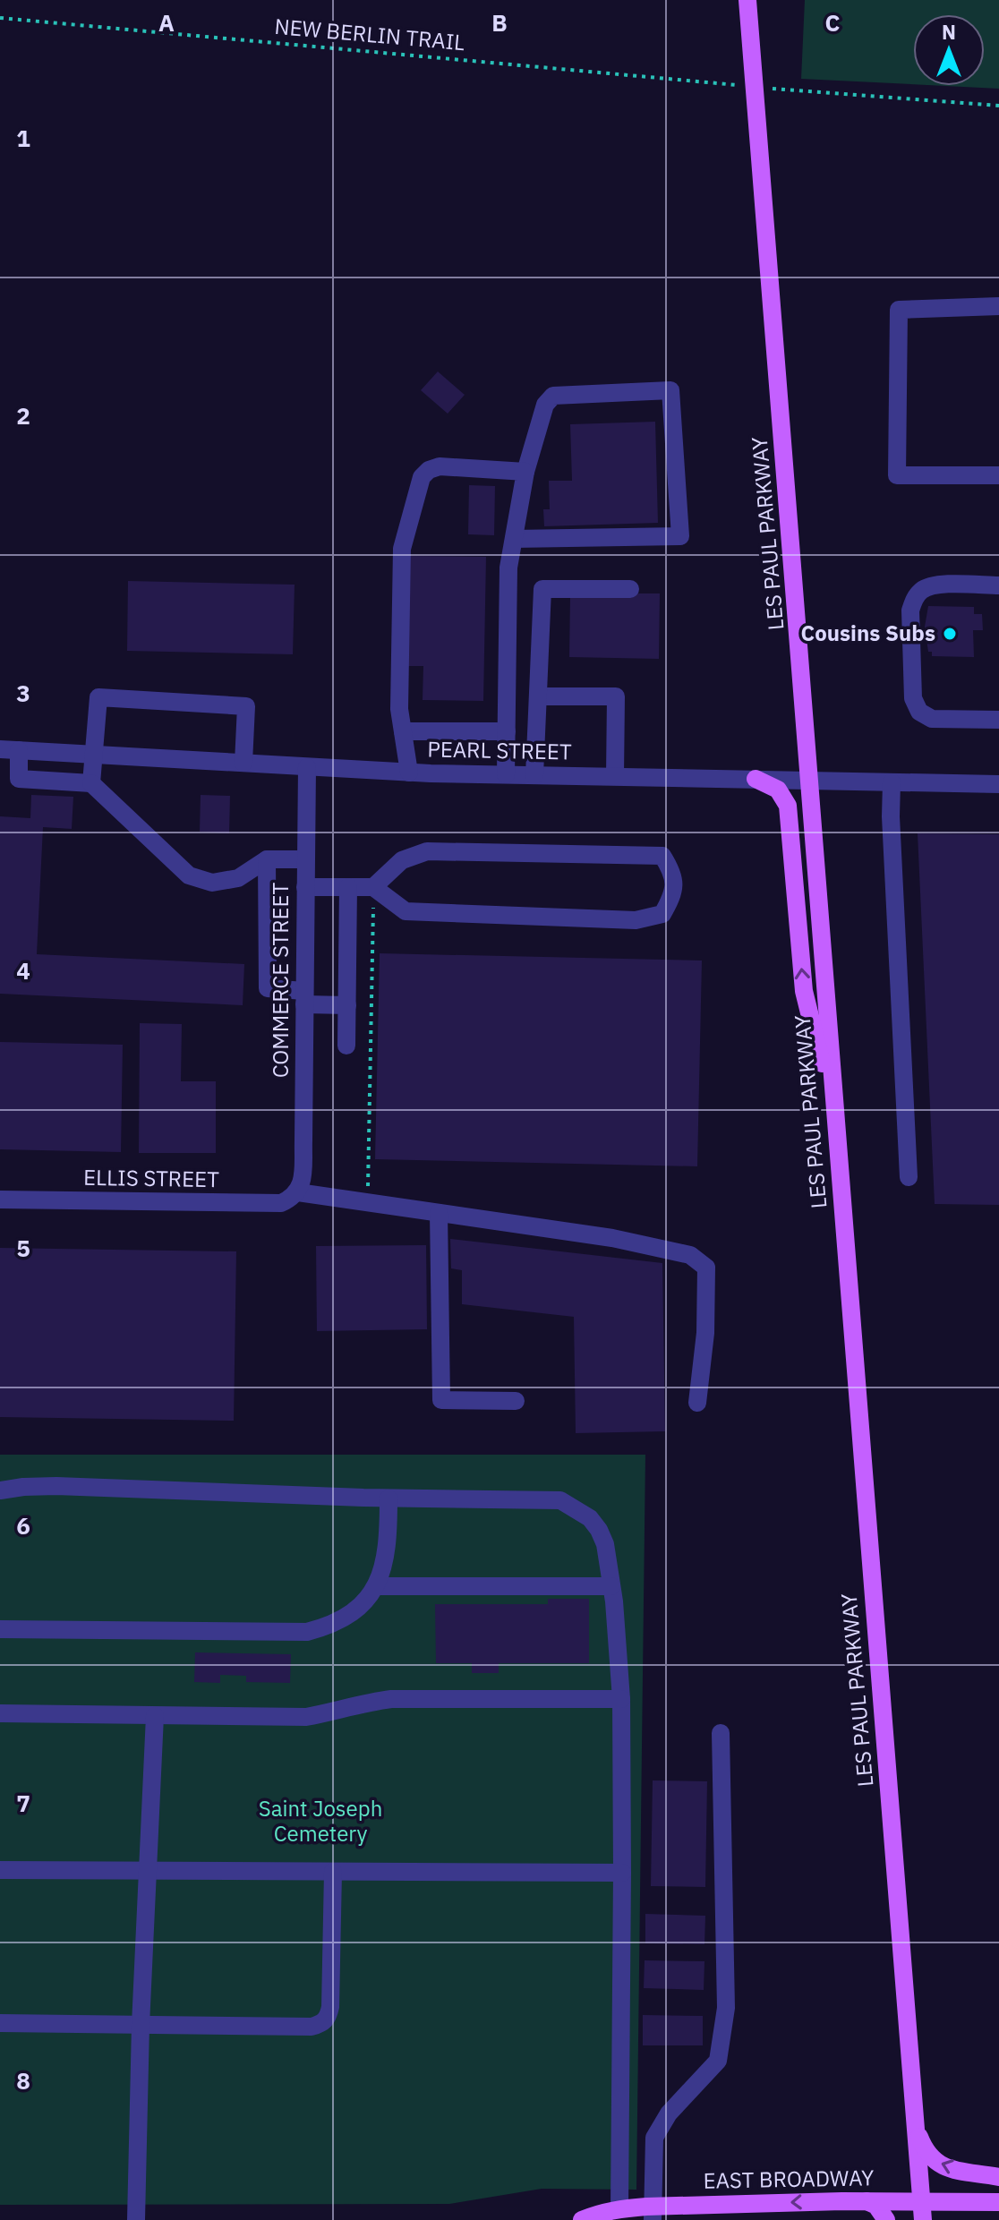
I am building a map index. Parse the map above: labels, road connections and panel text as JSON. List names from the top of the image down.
{
  "streets": {
    "main road": ["LES PAUL PARKWAY", "EAST BROADWAY"],
    "street": ["PEARL STREET", "COMMERCE STREET", "ELLIS STREET"],
    "path": ["NEW BERLIN TRAIL"]
  },
  "crossings": [
    ["LES PAUL PARKWAY", "PEARL STREET"],
    ["LES PAUL PARKWAY", "EAST BROADWAY"],
    ["PEARL STREET", "COMMERCE STREET"],
    ["COMMERCE STREET", "ELLIS STREET"]
  ],
  "one_way": ["EAST BROADWAY"],
  "parks": ["Saint Joseph Cemetery"],
  "places": ["Cousins Subs"],
  "north": "top",
  "grid": {
    "columns": ["A", "B", "C"],
    "rows": [
      "1",
      "2",
      "3",
      "4",
      "5",
      "6",
      "7",
      "8"
    ]
  }
}
